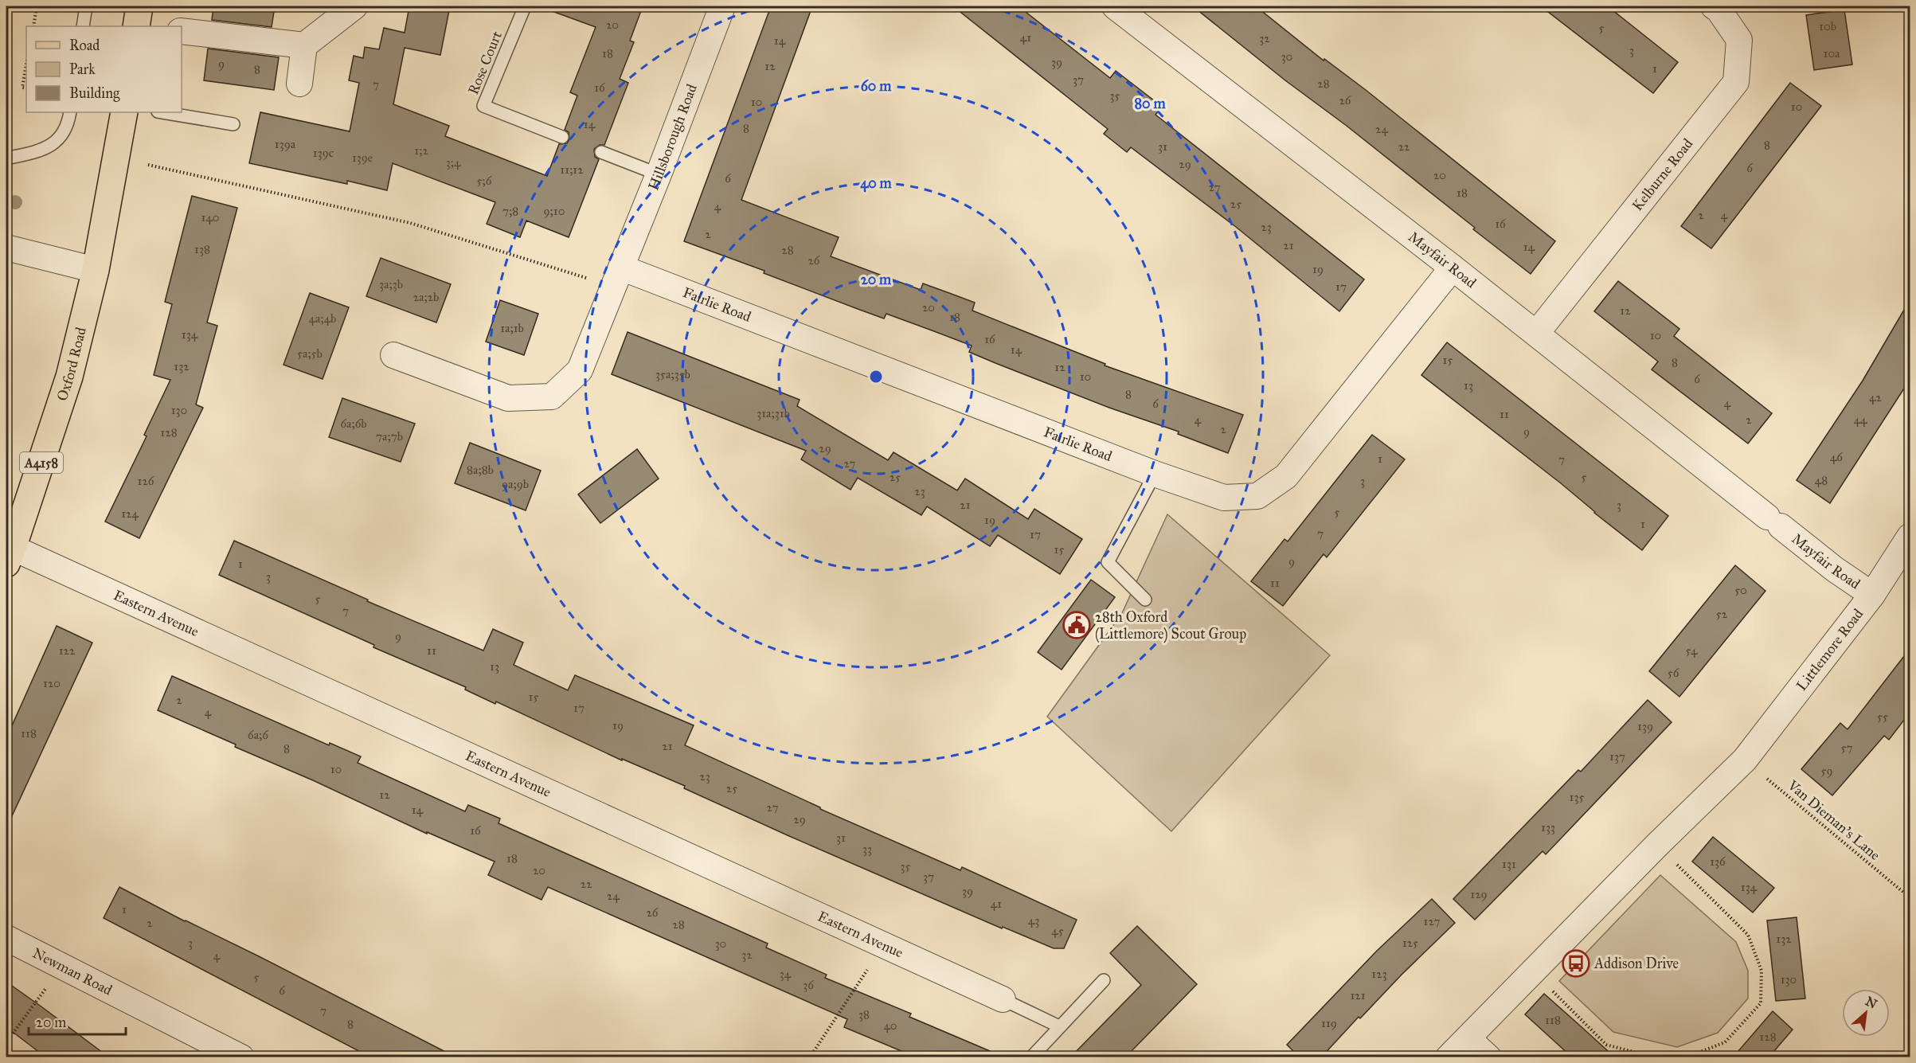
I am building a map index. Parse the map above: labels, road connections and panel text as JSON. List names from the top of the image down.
{
  "streets": {
    "main road": ["Oxford Road", "A4158"],
    "street": [
      "Hillsborough Road",
      "Kelburne Road",
      "Mayfair Road",
      "Fairlie Road",
      "Eastern Avenue",
      "Littlemore Road",
      "Newman Road"
    ],
    "lane": ["Rose Court"],
    "path": ["Van Dieman's Lane"]
  },
  "crossings": [
    ["Hillsborough Road", "Fairlie Road"],
    ["Kelburne Road", "Mayfair Road"],
    ["Mayfair Road", "Fairlie Road"],
    ["Mayfair Road", "Littlemore Road"],
    ["Oxford Road", "Eastern Avenue"],
    ["Littlemore Road", "Van Dieman's Lane"]
  ],
  "places": {
    "public building": ["28th Oxford (Littlemore) Scout Group"],
    "bus stop": ["Addison Drive"]
  },
  "house_numbers": [
    "20",
    "10b",
    "5",
    "41",
    "32",
    "14",
    "3",
    "18",
    "10a",
    "30",
    "39",
    "9",
    "12",
    "1",
    "8",
    "37",
    "28",
    "7",
    "16",
    "35",
    "26",
    "10",
    "10",
    "14",
    "8",
    "24",
    "139a",
    "8",
    "31",
    "22",
    "1;2",
    "139c",
    "139e",
    "3;4",
    "29",
    "6",
    "11;12",
    "20",
    "6",
    "5;6",
    "27",
    "18",
    "25",
    "4",
    "7;8",
    "9;10",
    "2",
    "4",
    "140",
    "16",
    "23",
    "2",
    "21",
    "14",
    "138",
    "28",
    "26",
    "19",
    "3a;3b",
    "17",
    "2a;2b",
    "20",
    "12",
    "18",
    "4a;4b",
    "1a;1b",
    "134",
    "10",
    "16",
    "14",
    "5a;5b",
    "15",
    "8",
    "132",
    "12",
    "35a;35b",
    "10",
    "6",
    "13",
    "8",
    "42",
    "4",
    "6",
    "130",
    "31a;31b",
    "11",
    "4",
    "2",
    "44",
    "6a;6b",
    "2",
    "9",
    "128",
    "7a;7b",
    "29",
    "46",
    "1",
    "7",
    "27",
    "8a;8b",
    "25",
    "5",
    "48",
    "126",
    "3",
    "9a;9b",
    "23",
    "21",
    "3",
    "5",
    "124",
    "19",
    "1",
    "7",
    "17",
    "15",
    "9",
    "1",
    "3",
    "11",
    "50",
    "5",
    "7",
    "52",
    "9",
    "122",
    "11",
    "54",
    "13",
    "56",
    "120",
    "15",
    "2",
    "17",
    "4",
    "55",
    "19",
    "139",
    "118",
    "6a;6",
    "21",
    "57",
    "8",
    "137",
    "10",
    "59",
    "23",
    "25",
    "12",
    "135",
    "27",
    "14",
    "29",
    "133",
    "16",
    "31",
    "33",
    "18",
    "136",
    "131",
    "35",
    "20",
    "37",
    "22",
    "134",
    "39",
    "129",
    "24",
    "41",
    "1",
    "26",
    "43",
    "127",
    "2",
    "28",
    "45",
    "132",
    "3",
    "125",
    "30",
    "32",
    "4",
    "34",
    "123",
    "5",
    "130",
    "36",
    "6",
    "121",
    "7",
    "38",
    "118",
    "119",
    "8",
    "40",
    "128"
  ],
  "legend": ["Road", "Park", "Building"],
  "scale_bar": "20 m",
  "north": "top right",
  "rings": [
    "60 m",
    "80 m",
    "40 m",
    "20 m"
  ]
}
